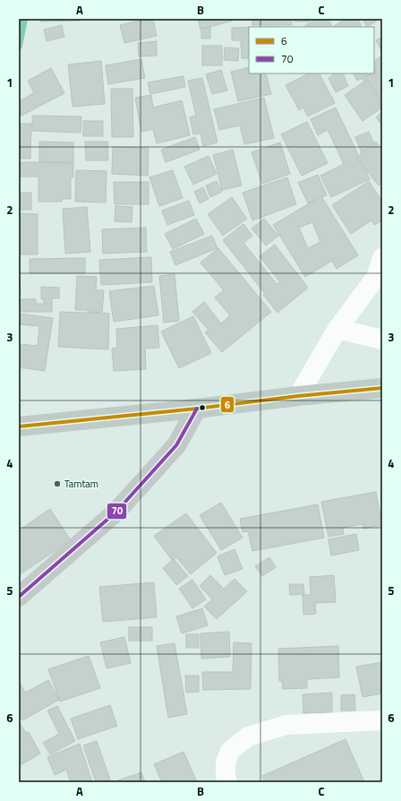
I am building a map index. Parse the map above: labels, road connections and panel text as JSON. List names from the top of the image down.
{
  "places": ["Tamtam"],
  "lines": ["transit line 6", "transit line 70"],
  "legend": ["6", "70"],
  "grid": {
    "columns": ["A", "B", "C"],
    "rows": [
      "1",
      "2",
      "3",
      "4",
      "5",
      "6"
    ]
  }
}
